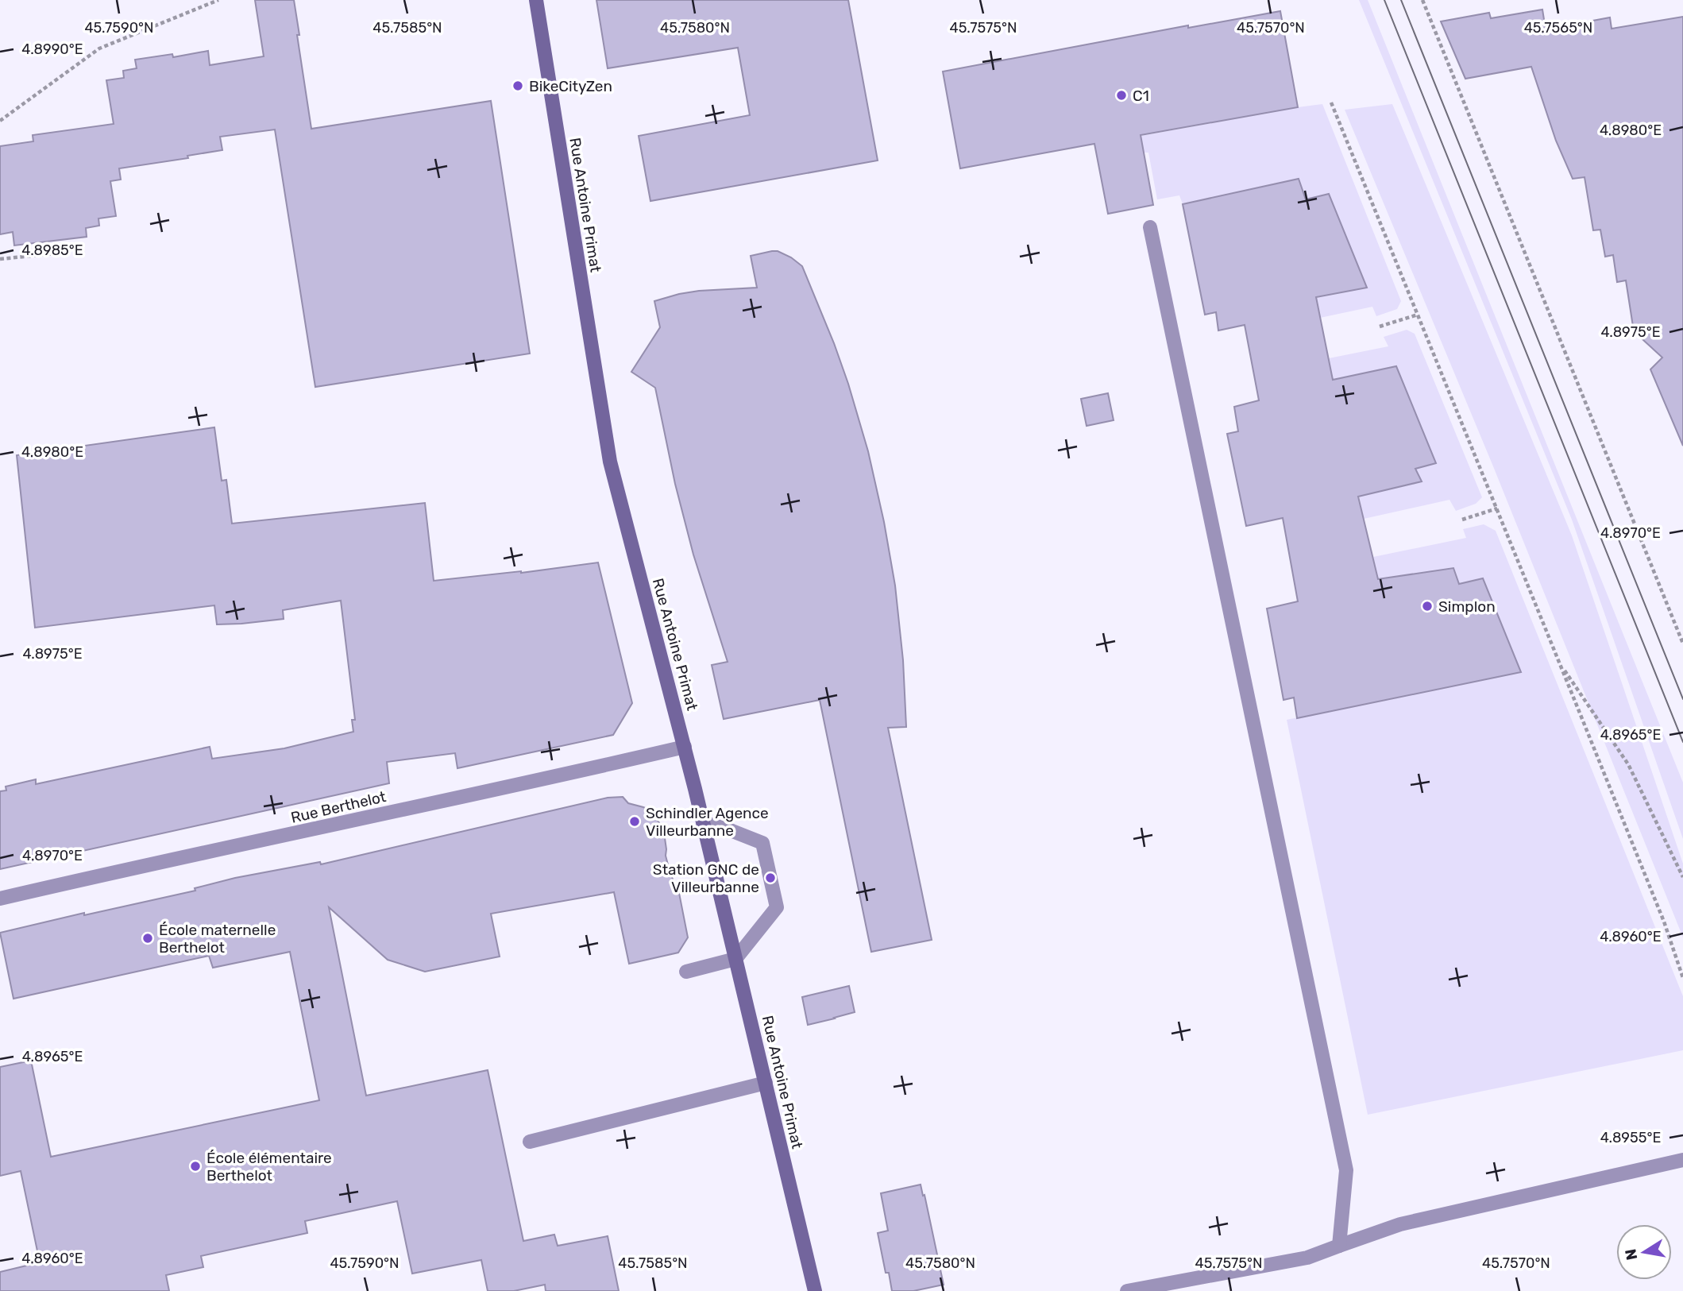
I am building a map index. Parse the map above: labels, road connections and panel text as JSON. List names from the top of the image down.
{
  "streets": {
    "main road": ["Rue Antoine Primat"],
    "street": ["Rue Berthelot"]
  },
  "crossings": [
    ["Rue Antoine Primat", "Rue Berthelot"]
  ],
  "places": [
    "BikeCityZen",
    "C1",
    "Simplon",
    "Schindler Agence Villeurbanne",
    "Station GNC de Villeurbanne",
    "École maternelle Berthelot",
    "École élémentaire Berthelot"
  ],
  "north": "left",
  "coordinates": [
    "45.7590°N",
    "45.7585°N",
    "45.7580°N",
    "45.7575°N",
    "45.7570°N",
    "45.7565°N",
    "4.8990°E",
    "4.8980°E",
    "4.8985°E",
    "4.8975°E",
    "4.8970°E",
    "4.8965°E",
    "4.8960°E",
    "4.8955°E"
  ]
}
